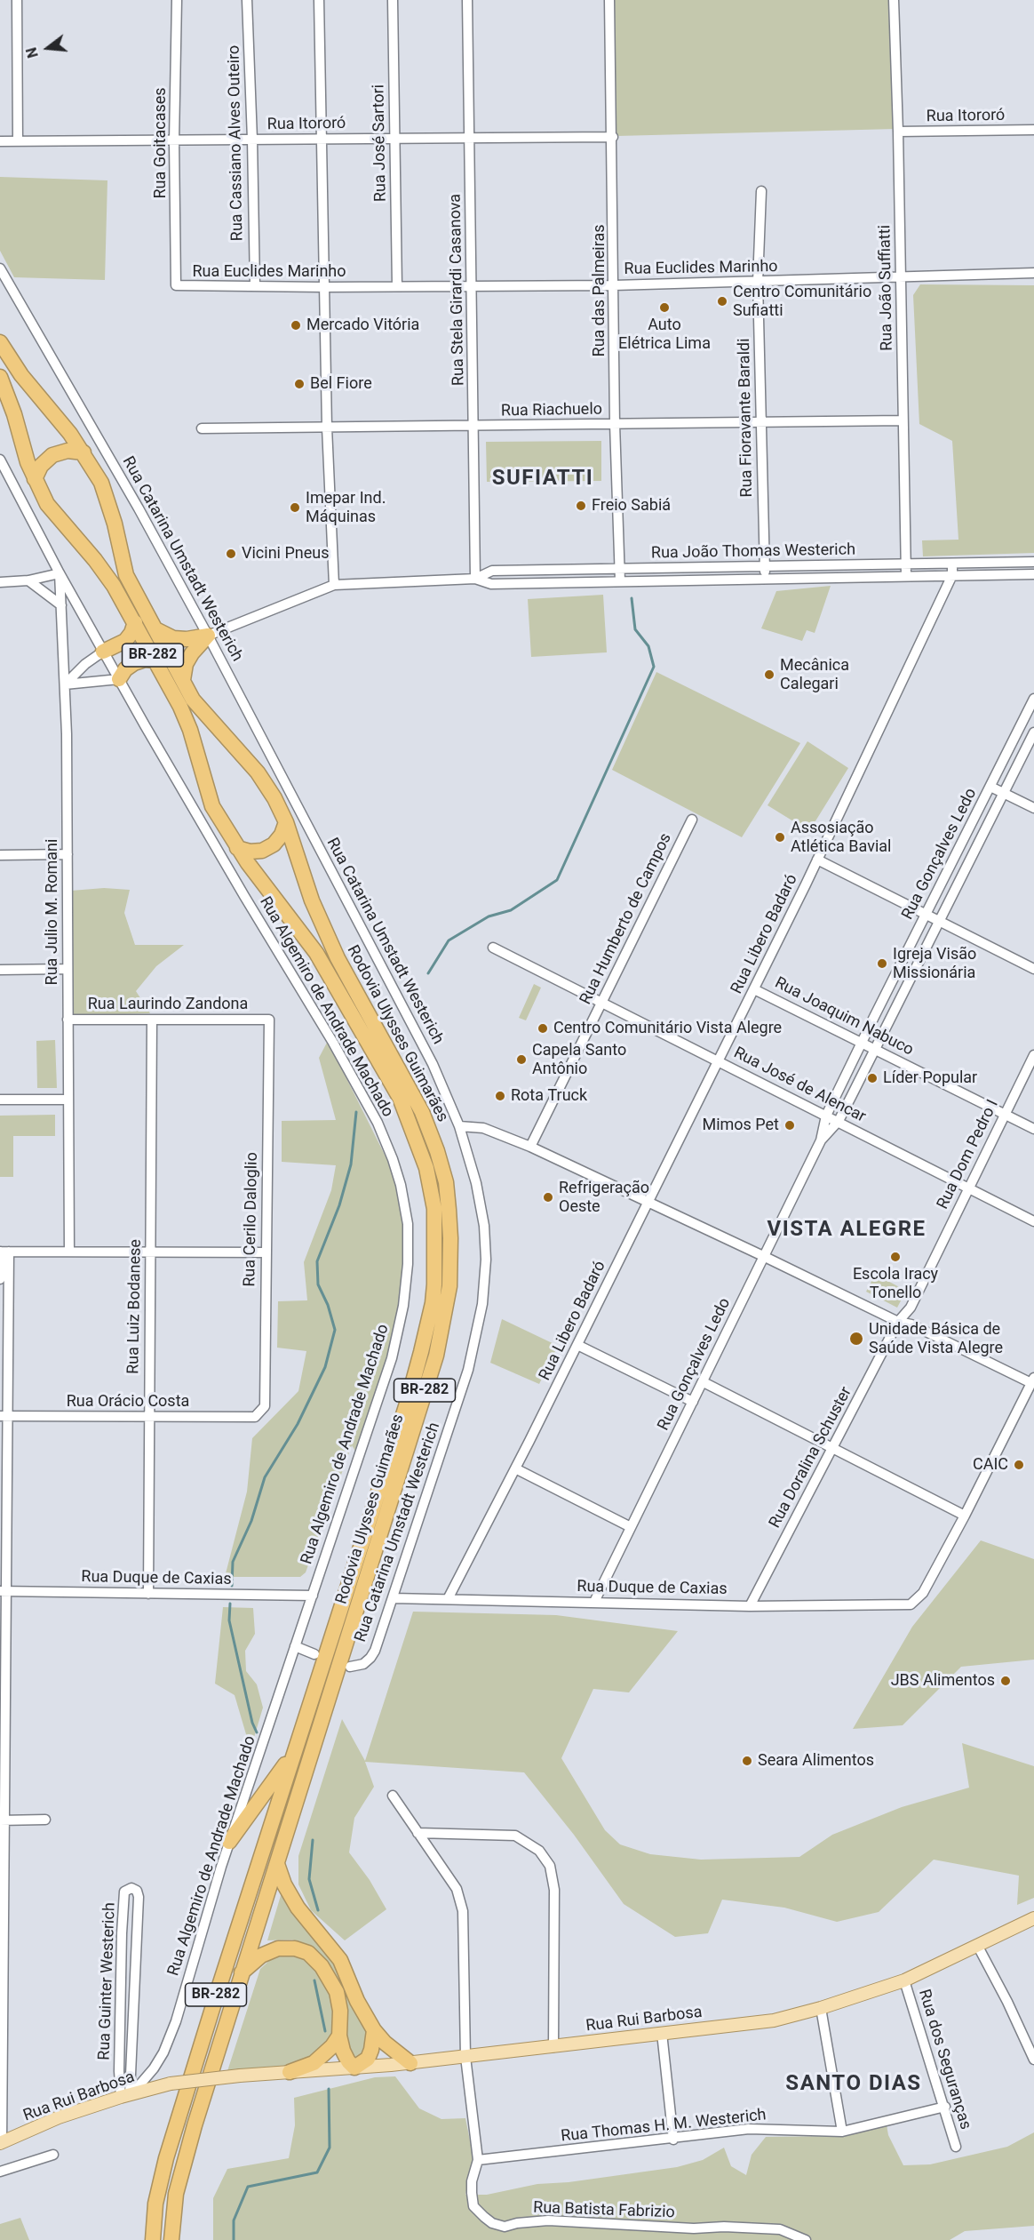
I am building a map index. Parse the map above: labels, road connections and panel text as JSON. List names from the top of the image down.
{
  "streets": {
    "highway": ["BR-282", "Rodovia Ulysses Guimarães"],
    "main road": ["Rua Rui Barbosa"],
    "street": [
      "Rua Itororó",
      "Rua Goitacases",
      "Rua Cassiano Alves Outeiro",
      "Rua José Sartori",
      "Rua Euclides Marinho",
      "Rua João Suffiatti",
      "Rua Stela Girardi Casanova",
      "Rua das Palmeiras",
      "Rua Riachuelo",
      "Rua Fioravante Baraldi",
      "Rua João Thomas Westerich",
      "Rua Catarina Umstadt Westerich",
      "Rua Gonçalves Ledo",
      "Rua Julio M. Romani",
      "Rua Humberto de Campos",
      "Rua Libero Badaró",
      "Rua Laurindo Zandona",
      "Rua Algemiro de Andrade Machado",
      "Rua Joaquim Nabuco",
      "Rua José de Alencar",
      "Rua Dom Pedro I",
      "Rua Cerilo Daloglio",
      "Rua Luiz Bodanese",
      "Rua Orácio Costa",
      "Rua Doralina Schuster",
      "Rua Duque de Caxias",
      "Rua Guinter Westerich",
      "Rua dos Seguranças",
      "Rua Thomas H. M. Westerich",
      "Rua Batista Fabrizio"
    ]
  },
  "crossings": [
    ["Rua Itororó", "Rua Goitacases"],
    ["Rua Itororó", "Rua Cassiano Alves Outeiro"],
    ["Rua Itororó", "Rua José Sartori"],
    ["Rua Itororó", "Rua João Suffiatti"],
    ["Rua Itororó", "Rua Stela Girardi Casanova"],
    ["Rua Itororó", "Rua das Palmeiras"],
    ["Rua Goitacases", "Rua Euclides Marinho"],
    ["Rua Cassiano Alves Outeiro", "Rua Euclides Marinho"],
    ["Rua José Sartori", "Rua Euclides Marinho"],
    ["Rua Euclides Marinho", "Rua João Suffiatti"],
    ["Rua Euclides Marinho", "Rua Stela Girardi Casanova"],
    ["Rua Euclides Marinho", "Rua das Palmeiras"],
    ["Rua Euclides Marinho", "Rua Fioravante Baraldi"],
    ["Rua João Suffiatti", "Rua Riachuelo"],
    ["Rua João Suffiatti", "Rua João Thomas Westerich"],
    ["Rua Stela Girardi Casanova", "Rua Riachuelo"],
    ["Rua Stela Girardi Casanova", "Rua João Thomas Westerich"],
    ["Rua das Palmeiras", "Rua Riachuelo"],
    ["Rua das Palmeiras", "Rua João Thomas Westerich"],
    ["Rua Riachuelo", "Rua Fioravante Baraldi"],
    ["Rua Fioravante Baraldi", "Rua João Thomas Westerich"],
    ["Rua João Thomas Westerich", "Rua Catarina Umstadt Westerich"],
    ["Rua João Thomas Westerich", "Rua Libero Badaró"],
    ["Rua Catarina Umstadt Westerich", "Rua Duque de Caxias"],
    ["Rua Gonçalves Ledo", "Rua Joaquim Nabuco"],
    ["Rua Gonçalves Ledo", "Rua José de Alencar"],
    ["Rua Gonçalves Ledo", "Rua Duque de Caxias"],
    ["Rua Julio M. Romani", "Rua Laurindo Zandona"],
    ["Rua Julio M. Romani", "Rua Algemiro de Andrade Machado"],
    ["Rua Humberto de Campos", "Rua José de Alencar"],
    ["Rua Libero Badaró", "Rua Joaquim Nabuco"],
    ["Rua Libero Badaró", "Rua José de Alencar"],
    ["Rua Libero Badaró", "Rua Duque de Caxias"],
    ["Rua Laurindo Zandona", "Rua Cerilo Daloglio"],
    ["Rua Laurindo Zandona", "Rua Luiz Bodanese"],
    ["Rua Algemiro de Andrade Machado", "Rua Duque de Caxias"],
    ["Rua Algemiro de Andrade Machado", "Rua Guinter Westerich"],
    ["Rua Algemiro de Andrade Machado", "Rua Rui Barbosa"],
    ["Rua Joaquim Nabuco", "Rua Dom Pedro I"],
    ["Rua José de Alencar", "Rua Dom Pedro I"],
    ["Rua Dom Pedro I", "Rua Doralina Schuster"],
    ["Rua Cerilo Daloglio", "Rua Orácio Costa"],
    ["Rua Luiz Bodanese", "Rua Orácio Costa"],
    ["Rua Luiz Bodanese", "Rua Duque de Caxias"],
    ["Rua Doralina Schuster", "Rua Duque de Caxias"],
    ["Rua Guinter Westerich", "Rua Rui Barbosa"],
    ["Rua Rui Barbosa", "Rua dos Seguranças"],
    ["Rua Rui Barbosa", "Rua Batista Fabrizio"],
    ["Rua dos Seguranças", "Rua Thomas H. M. Westerich"],
    ["Rua Thomas H. M. Westerich", "Rua Batista Fabrizio"]
  ],
  "districts": ["SUFIATTI", "VISTA ALEGRE", "SANTO DIAS"],
  "places": [
    "Centro Comunitário Sufiatti",
    "Auto Elétrica Lima",
    "Mercado Vitória",
    "Bel Fiore",
    "Freio Sabiá",
    "Imepar Ind. Máquinas",
    "Vicini Pneus",
    "Mecânica Calegari",
    "Assosiação Atlética Bavial",
    "Igreja Visão Missionária",
    "Centro Comunitário Vista Alegre",
    "Capela Santo Antônio",
    "Líder Popular",
    "Rota Truck",
    "Mimos Pet",
    "Refrigeração Oeste",
    "Escola Iracy Tonello",
    "Unidade Básica de Saúde Vista Alegre",
    "CAIC",
    "JBS Alimentos",
    "Seara Alimentos"
  ],
  "north": "left"
}
